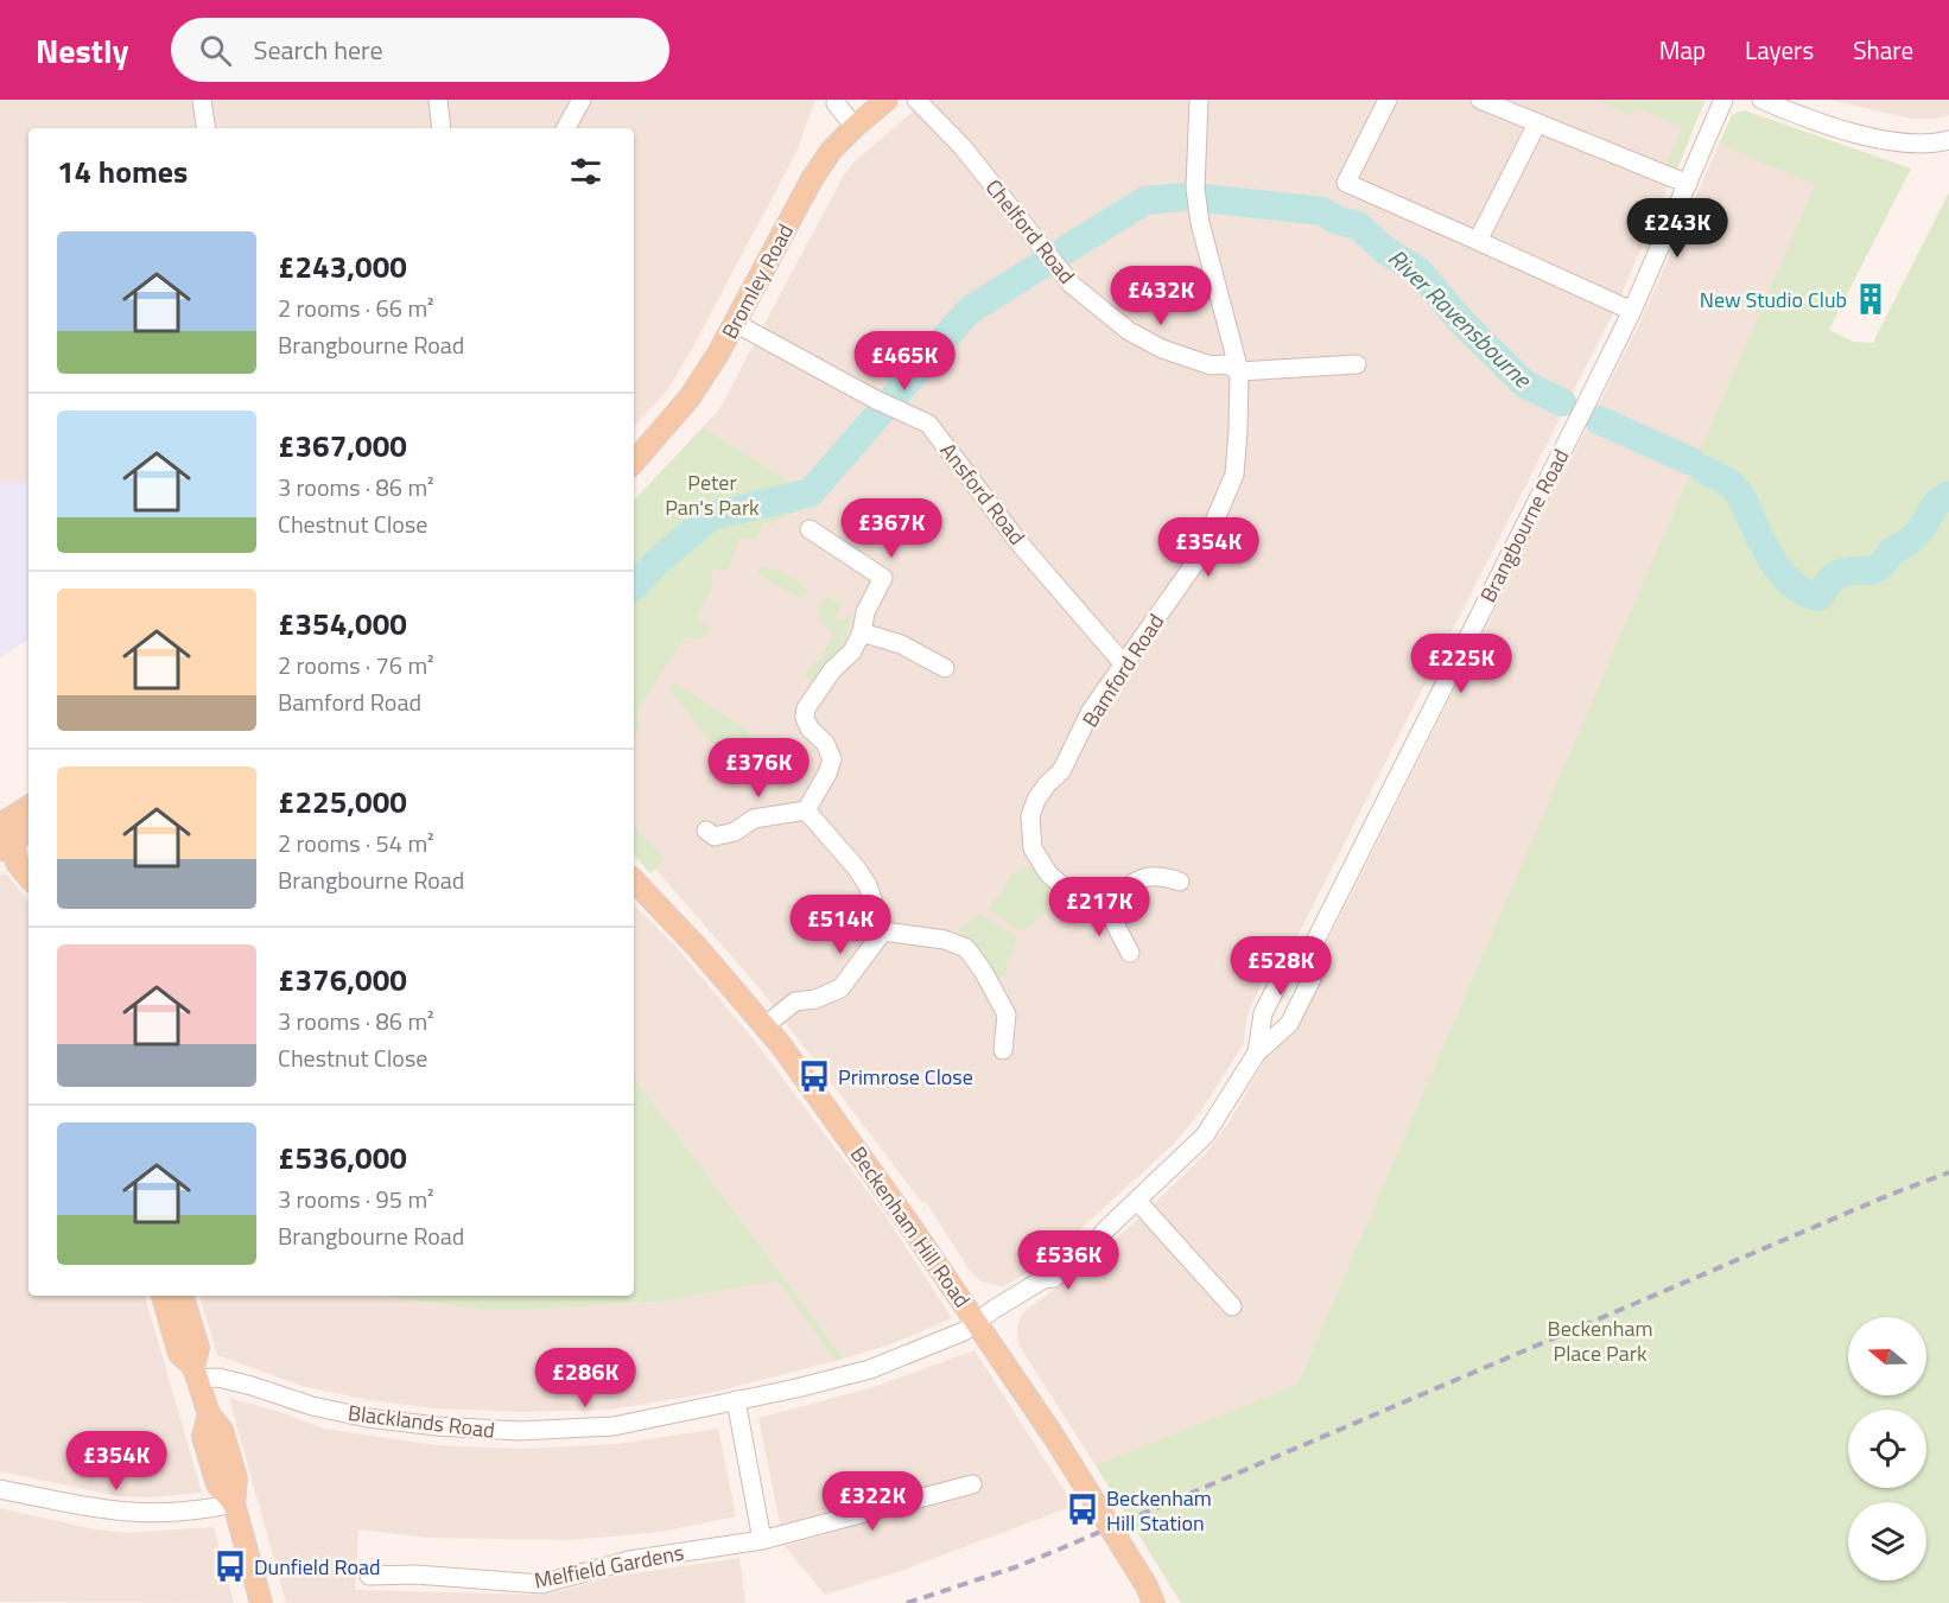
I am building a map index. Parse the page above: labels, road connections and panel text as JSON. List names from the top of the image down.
{
  "streets": {
    "main road": ["Bromley Road", "Beckenham Hill Road"],
    "street": [
      "Chelford Road",
      "Ansford Road",
      "Brangbourne Road",
      "Bamford Road",
      "Blacklands Road",
      "Melfield Gardens"
    ]
  },
  "crossings": [
    ["Chelford Road", "Bamford Road"],
    ["Bromley Road", "Ansford Road"],
    ["Ansford Road", "Bamford Road"],
    ["Beckenham Hill Road", "Blacklands Road"]
  ],
  "water": ["River Ravensbourne"],
  "parks": ["Peter Pan's Park", "Beckenham Place Park"],
  "places": {
    "building": ["New Studio Club"],
    "bus stop": ["Primrose Close", "Beckenham Hill Station", "Dunfield Road"]
  },
  "north": "left",
  "page": {
    "header": "Nestly",
    "search": "Search here",
    "nav": ["Map", "Layers", "Share"],
    "heading": "14 homes",
    "price": [
      "£243K",
      "£432K",
      "£465K",
      "£367K",
      "£354K",
      "£225K",
      "£376K",
      "£217K",
      "£514K",
      "£528K",
      "£536K",
      "£286K",
      "£354K",
      "£322K"
    ],
    "list": [
      {
        "name": "£243,000",
        "note": "2 rooms · 66 m² · Brangbourne Road"
      },
      {
        "name": "£367,000",
        "note": "3 rooms · 86 m² · Chestnut Close"
      },
      {
        "name": "£354,000",
        "note": "2 rooms · 76 m² · Bamford Road"
      },
      {
        "name": "£225,000",
        "note": "2 rooms · 54 m² · Brangbourne Road"
      },
      {
        "name": "£376,000",
        "note": "3 rooms · 86 m² · Chestnut Close"
      },
      {
        "name": "£536,000",
        "note": "3 rooms · 95 m² · Brangbourne Road"
      }
    ]
  }
}
